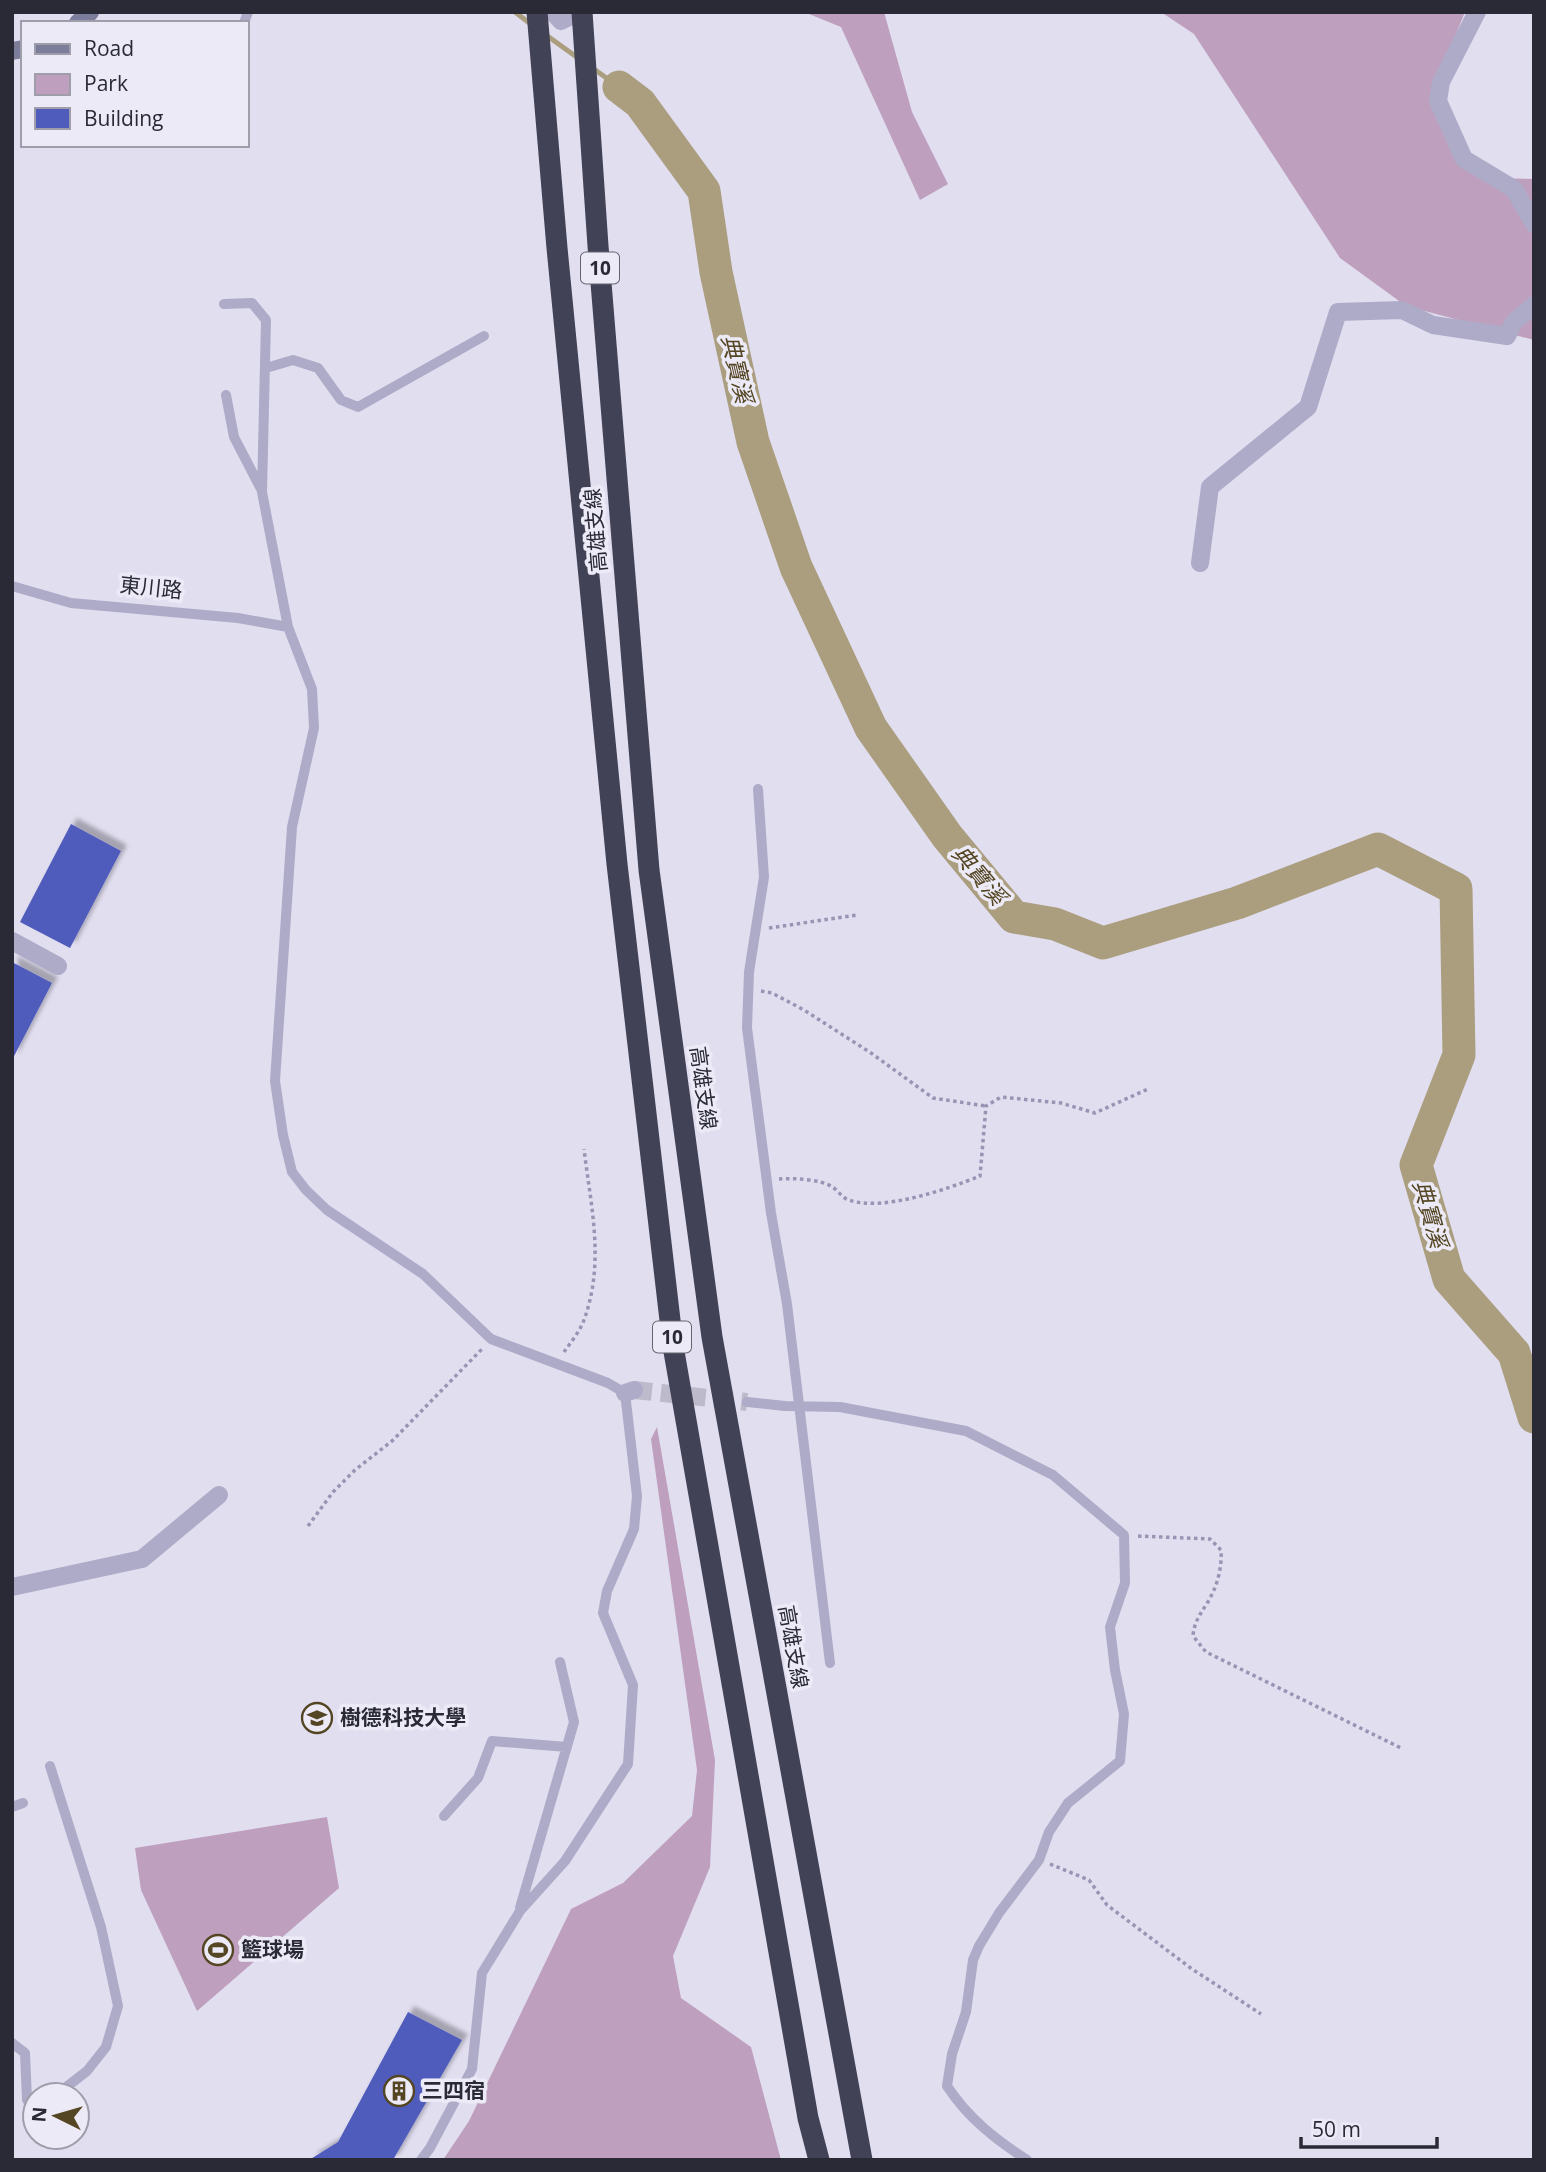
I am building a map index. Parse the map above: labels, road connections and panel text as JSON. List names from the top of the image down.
{
  "streets": {
    "highway": ["10", "高雄支線"],
    "lane": ["東川路"]
  },
  "water": ["典寶溪"],
  "places": {
    "school or university": ["樹德科技大學"],
    "sports": ["籃球場"],
    "building": ["三四宿"]
  },
  "legend": ["Road", "Park", "Building"],
  "scale_bar": "50 m",
  "north": "left"
}
